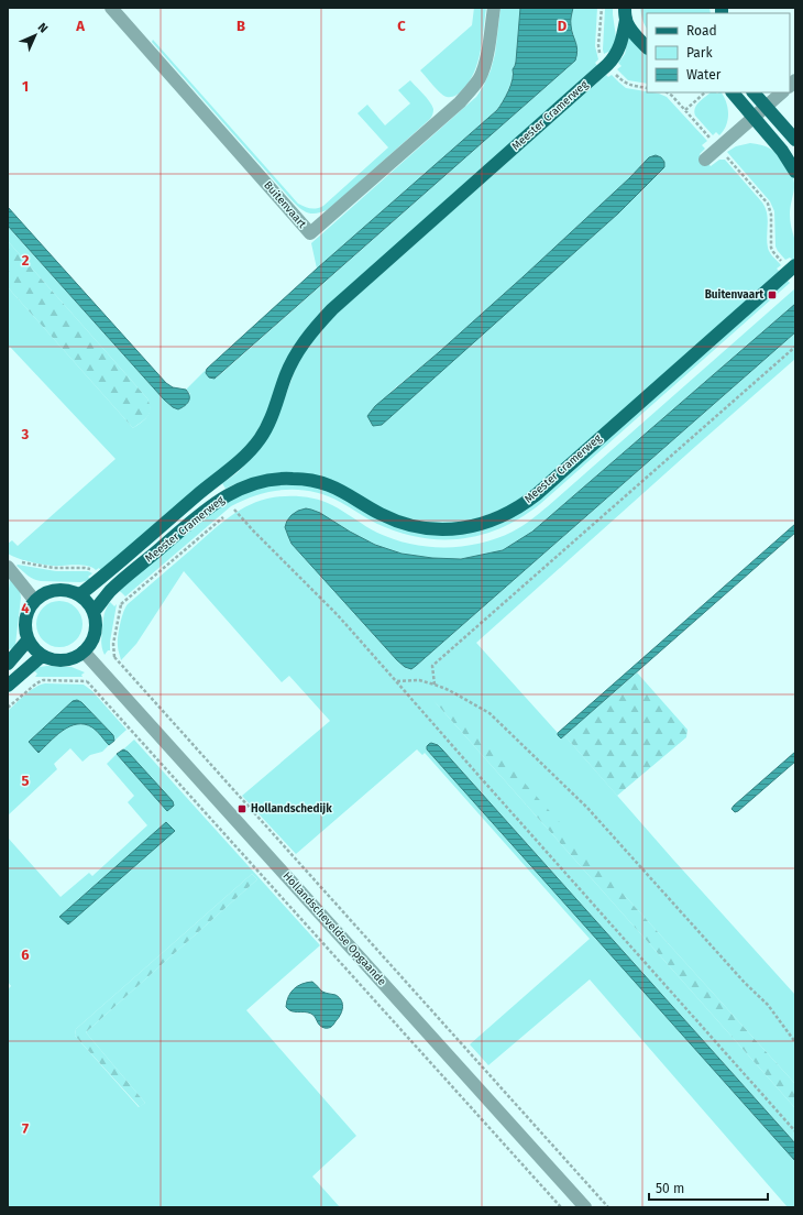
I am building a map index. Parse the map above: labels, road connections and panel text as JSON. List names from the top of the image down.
{
  "streets": {
    "main road": ["Meester Cramerweg"],
    "street": ["Buitenvaart", "Hollandscheveldse Opgaande"]
  },
  "crossings": [
    ["Meester Cramerweg", "Hollandscheveldse Opgaande"]
  ],
  "places": {
    "transit": ["Buitenvaart", "Hollandschedijk"]
  },
  "legend": ["Road", "Park", "Water"],
  "scale_bar": "50 m",
  "north": "top right",
  "grid": {
    "columns": [
      "A",
      "B",
      "C",
      "D"
    ],
    "rows": [
      "1",
      "2",
      "3",
      "4",
      "5",
      "6",
      "7"
    ]
  }
}
